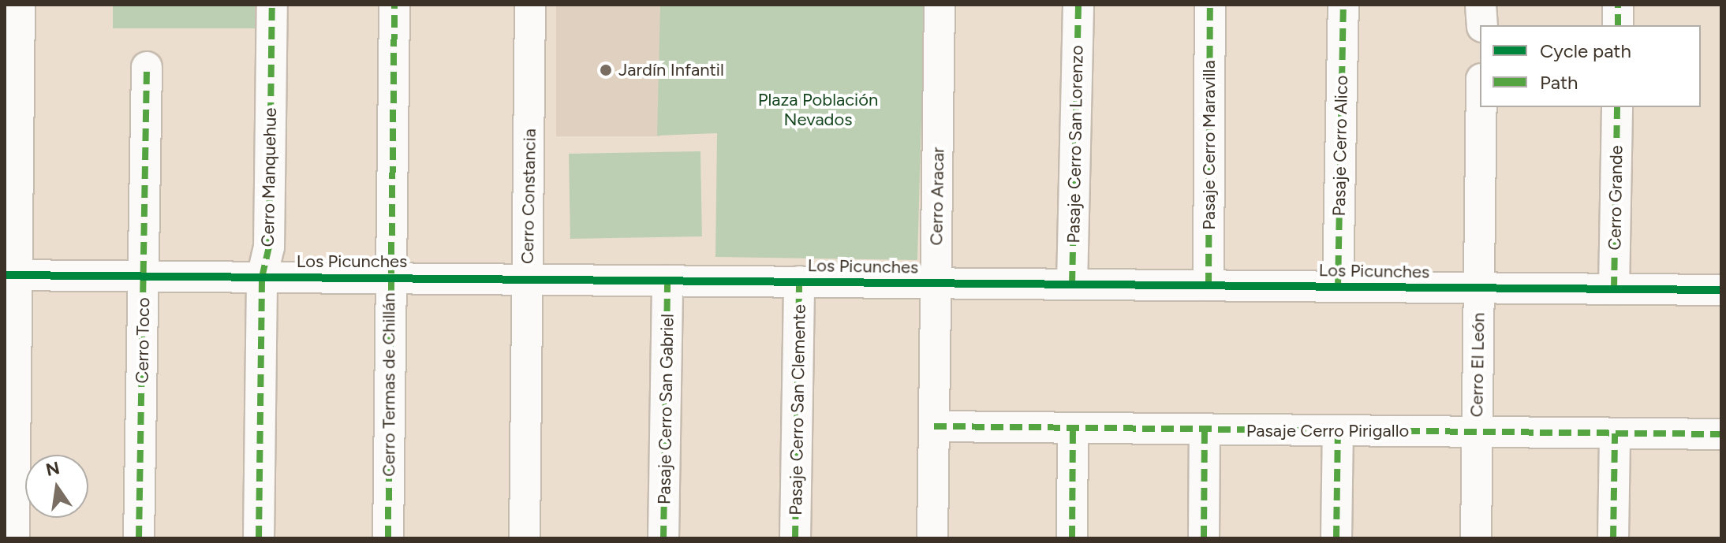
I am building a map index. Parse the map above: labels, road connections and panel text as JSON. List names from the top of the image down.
{
  "streets": {
    "street": [
      "Pasaje Cerro San Lorenzo",
      "Pasaje Cerro Maravilla",
      "Pasaje Cerro Alico",
      "Cerro Manquehue",
      "Cerro Constancia",
      "Cerro Aracar",
      "Cerro Grande",
      "Los Picunches",
      "Cerro Toco",
      "Cerro El León",
      "Cerro Termas de Chillán",
      "Pasaje Cerro San Gabriel",
      "Pasaje Cerro San Clemente",
      "Pasaje Cerro Pirigallo"
    ]
  },
  "crossings": [
    ["Pasaje Cerro San Lorenzo", "Los Picunches"],
    ["Pasaje Cerro Maravilla", "Los Picunches"],
    ["Pasaje Cerro Alico", "Los Picunches"],
    ["Cerro Manquehue", "Los Picunches"],
    ["Cerro Constancia", "Los Picunches"],
    ["Cerro Aracar", "Los Picunches"],
    ["Cerro Aracar", "Pasaje Cerro Pirigallo"],
    ["Cerro Grande", "Los Picunches"],
    ["Los Picunches", "Cerro Toco"],
    ["Los Picunches", "Cerro El León"],
    ["Los Picunches", "Cerro Termas de Chillán"],
    ["Los Picunches", "Pasaje Cerro San Gabriel"],
    ["Los Picunches", "Pasaje Cerro San Clemente"],
    ["Cerro El León", "Pasaje Cerro Pirigallo"]
  ],
  "parks": ["Plaza Población Nevados"],
  "places": ["Jardín Infantil"],
  "legend": ["Cycle path", "Path"],
  "north": "top"
}
